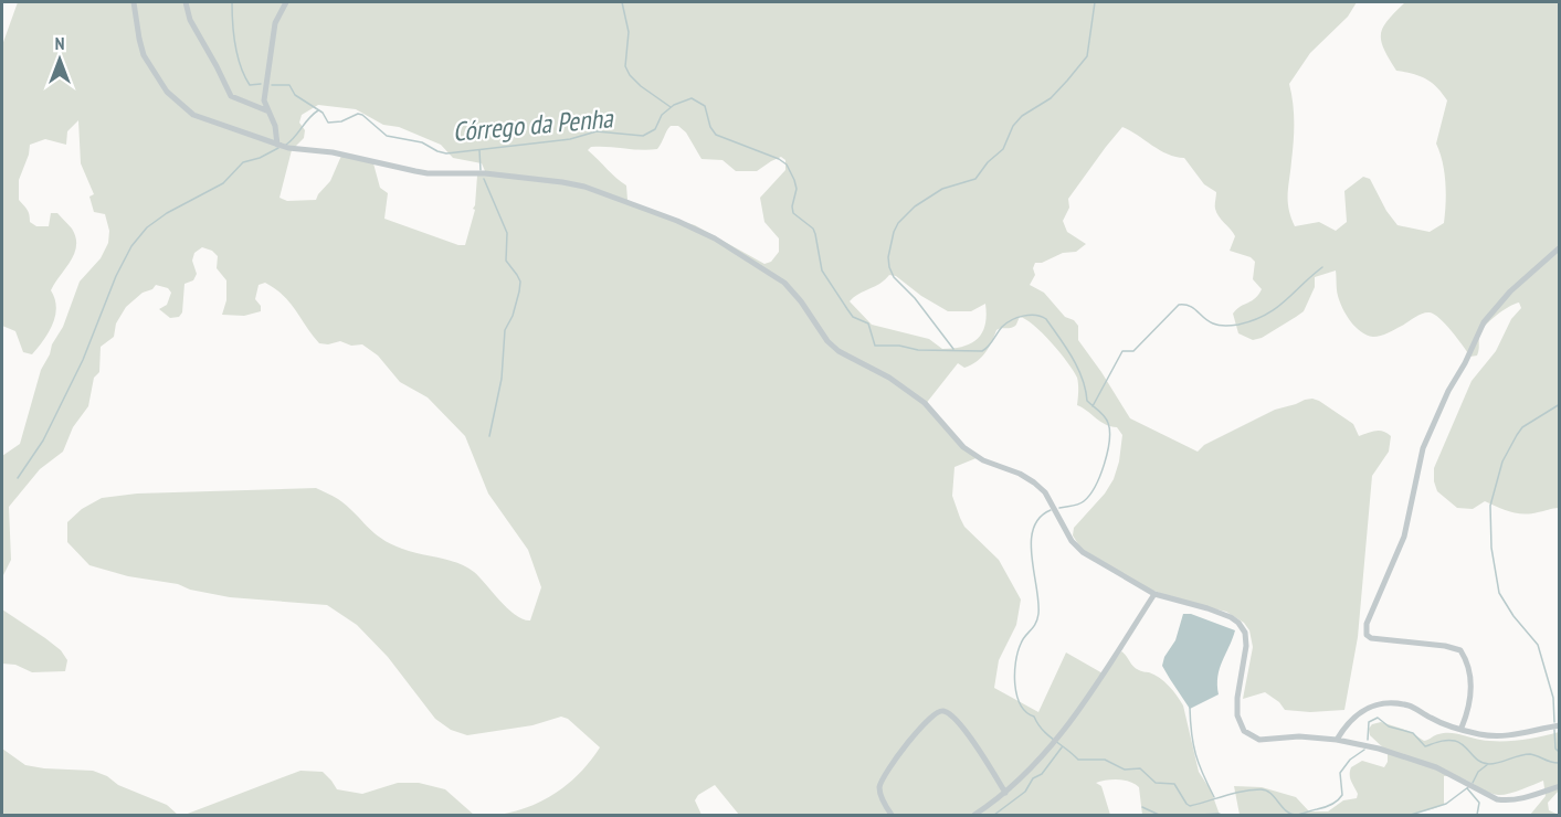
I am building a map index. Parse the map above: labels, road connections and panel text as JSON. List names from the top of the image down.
{
  "water": ["Córrego da Penha"],
  "north": "top"
}
